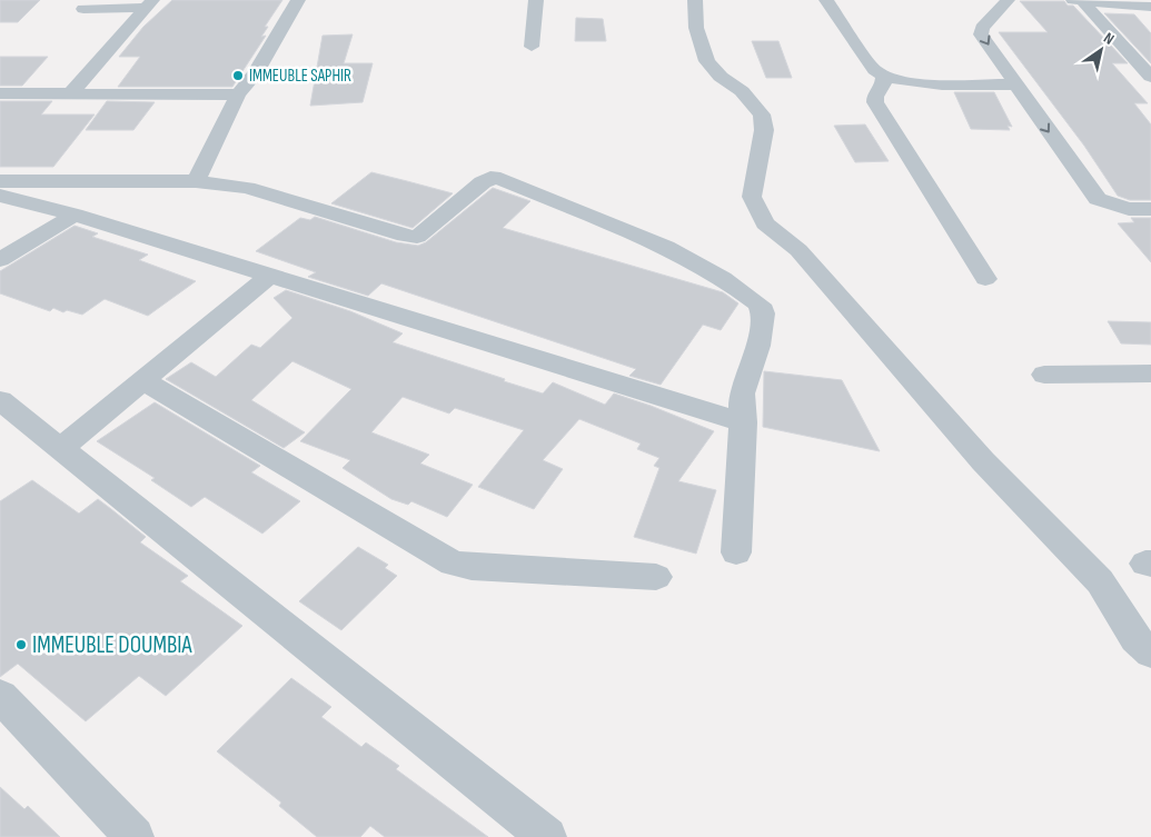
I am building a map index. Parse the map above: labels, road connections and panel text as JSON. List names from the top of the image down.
{
  "places": ["IMMEUBLE SAPHIR", "IMMEUBLE DOUMBIA"],
  "north": "top right"
}
